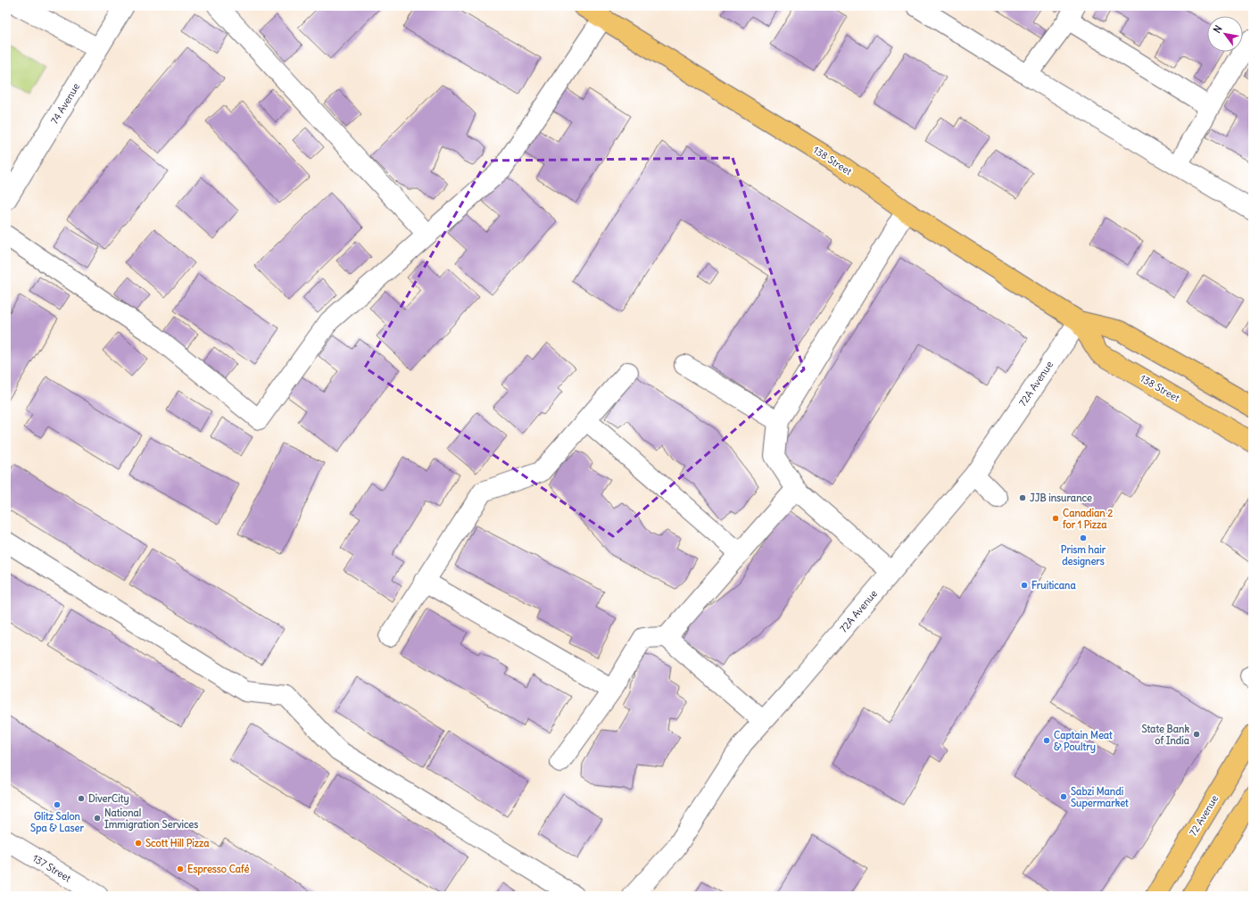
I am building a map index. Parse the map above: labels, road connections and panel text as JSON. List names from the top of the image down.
{
  "streets": {
    "main road": ["138 Street", "72 Avenue"],
    "street": ["74 Avenue", "72A Avenue", "137 Street"]
  },
  "crossings": [
    ["138 Street", "72A Avenue"]
  ],
  "places": [
    "JJB insurance",
    "Canadian 2 for 1 Pizza",
    "Prism hair designers",
    "Fruiticana",
    "State Bank of India",
    "Captain Meat & Poultry",
    "Sabzi Mandi Supermarket",
    "DiverCity",
    "Glitz Salon Spa & Laser",
    "National Immigration Services",
    "Scott Hill Pizza",
    "Espresso Café"
  ],
  "north": "top left"
}
